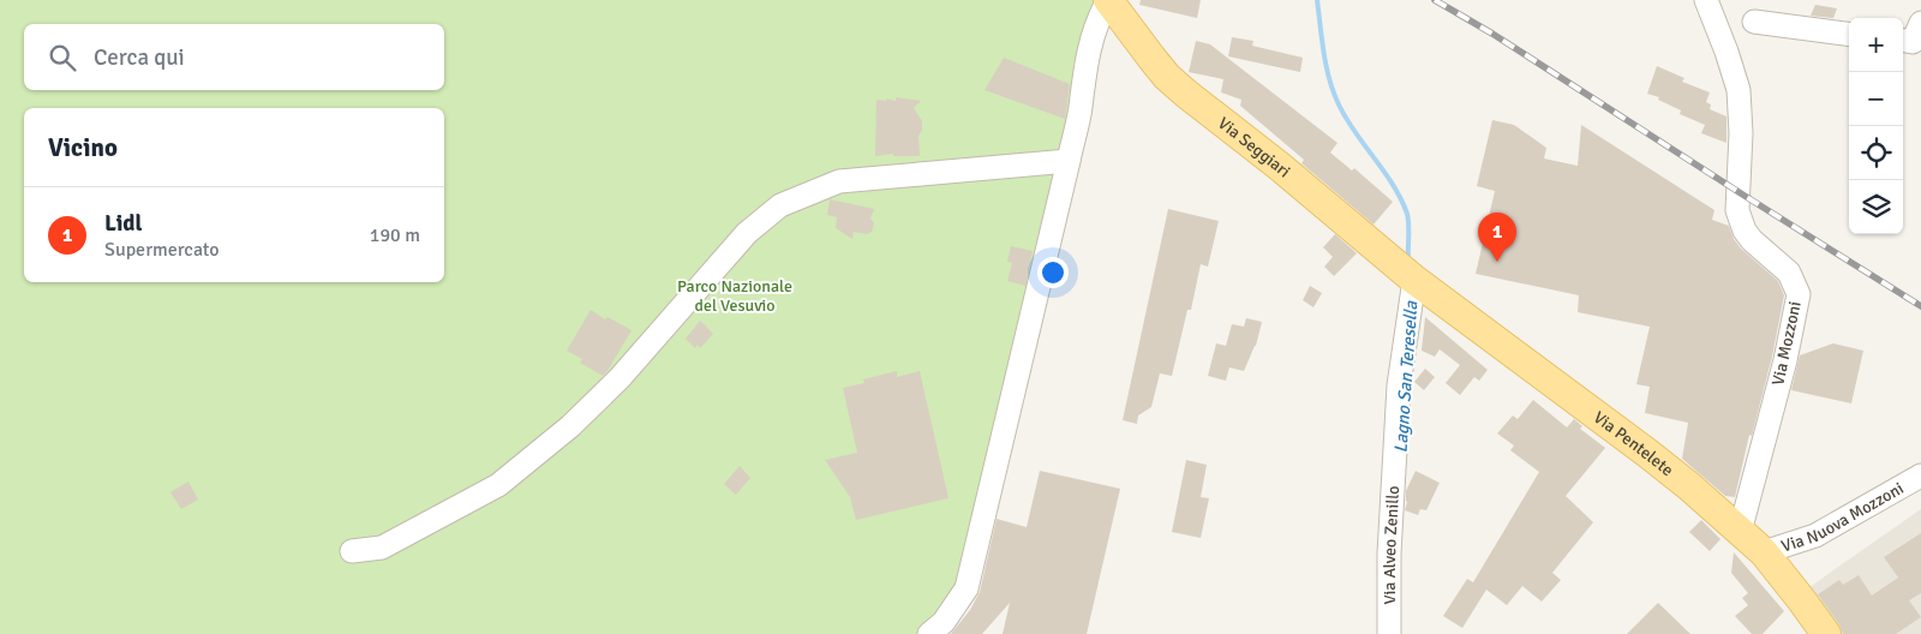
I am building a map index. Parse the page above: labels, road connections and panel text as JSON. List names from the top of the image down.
{
  "streets": {
    "main road": ["Via Seggiari", "Via Pentelete"],
    "street": ["Via Mozzoni", "Via Nuova Mozzoni", "Via Alveo Zenillo"]
  },
  "crossings": [
    ["Via Seggiari", "Via Pentelete"],
    ["Via Seggiari", "Via Alveo Zenillo"],
    ["Via Mozzoni", "Via Pentelete"],
    ["Via Pentelete", "Via Nuova Mozzoni"],
    ["Via Pentelete", "Via Alveo Zenillo"]
  ],
  "water": ["Lagno San Teresella"],
  "parks": ["Parco Nazionale del Vesuvio"],
  "page": {
    "map_buttons": ["+", "−"],
    "search": "Cerca qui",
    "heading": "Vicino",
    "list": [
      {
        "mark": "1",
        "name": "Lidl",
        "note": "Supermercato",
        "value": "190 m"
      }
    ],
    "pins": "1"
  }
}
